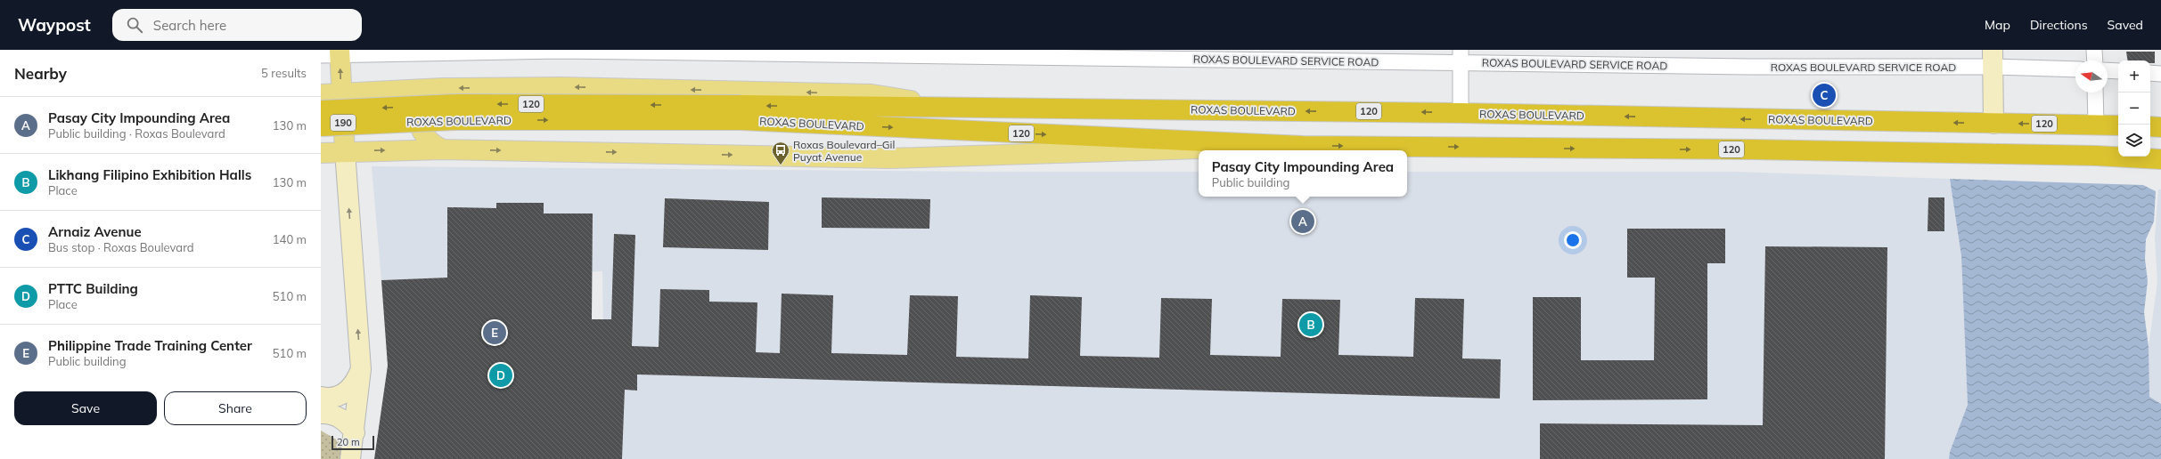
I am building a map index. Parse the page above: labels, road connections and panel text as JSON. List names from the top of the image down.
{
  "streets": {
    "highway": ["120", "ROXAS BOULEVARD"],
    "main road": ["190"],
    "street": ["ROXAS BOULEVARD SERVICE ROAD"]
  },
  "crossings": [
    ["ROXAS BOULEVARD SERVICE ROAD", "190"],
    ["ROXAS BOULEVARD", "190"]
  ],
  "places": {
    "bus stop": ["Roxas Boulevard–Gil Puyat Avenue"]
  },
  "scale_bar": "20 m",
  "north": "left",
  "page": {
    "header": "Waypost",
    "search": "Search here",
    "nav": ["Map", "Directions", "Saved"],
    "heading": ["Nearby", "5 results"],
    "map_buttons": ["+", "−"],
    "pins": [
      "C",
      "A",
      "B",
      "E",
      "D"
    ],
    "list": [
      {
        "mark": "A",
        "name": "Pasay City Impounding Area",
        "note": "Public building · Roxas Boulevard",
        "value": "130 m"
      },
      {
        "mark": "B",
        "name": "Likhang Filipino Exhibition Halls",
        "note": "Place",
        "value": "130 m"
      },
      {
        "mark": "C",
        "name": "Arnaiz Avenue",
        "note": "Bus stop · Roxas Boulevard",
        "value": "140 m"
      },
      {
        "mark": "D",
        "name": "PTTC Building",
        "note": "Place",
        "value": "510 m"
      },
      {
        "mark": "E",
        "name": "Philippine Trade Training Center",
        "note": "Public building",
        "value": "510 m"
      }
    ],
    "popup": ["Pasay City Impounding Area", "Public building"],
    "buttons": ["Save", "Share"],
    "scale": "20 m"
  }
}
